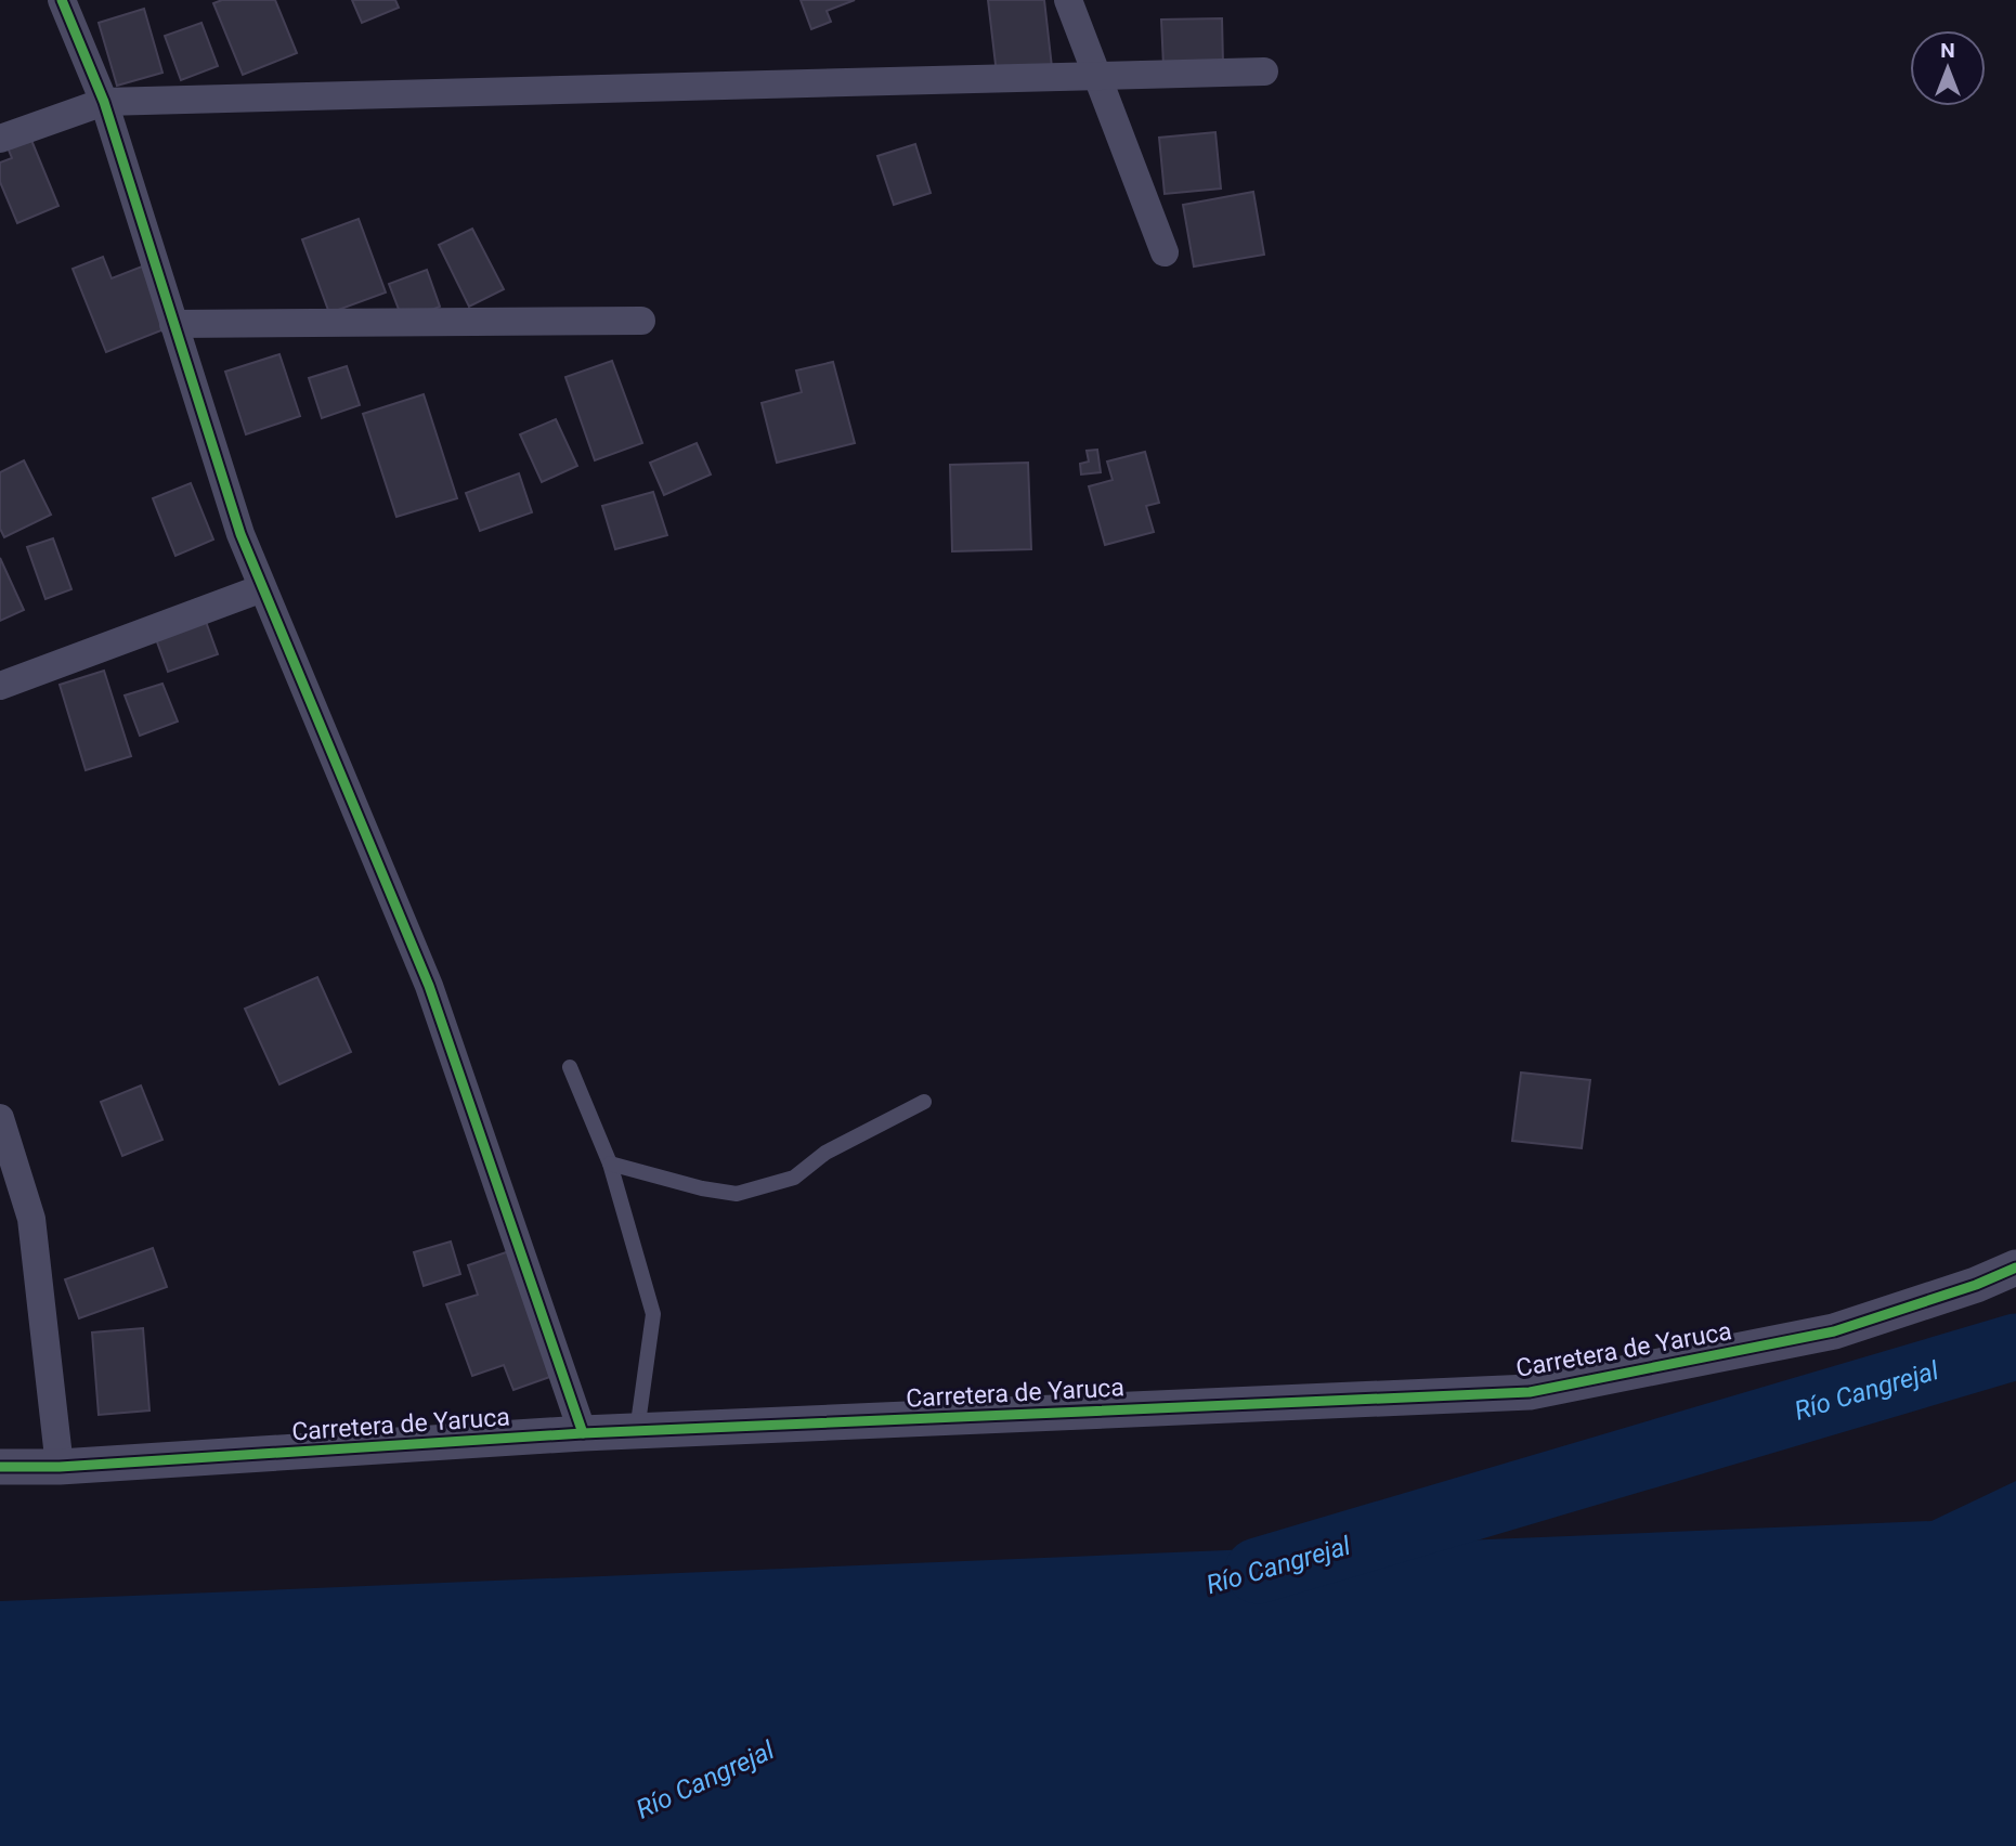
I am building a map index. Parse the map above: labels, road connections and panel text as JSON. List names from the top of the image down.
{
  "streets": {
    "street": ["Carretera de Yaruca"]
  },
  "water": ["Río Cangrejal"],
  "north": "top"
}
